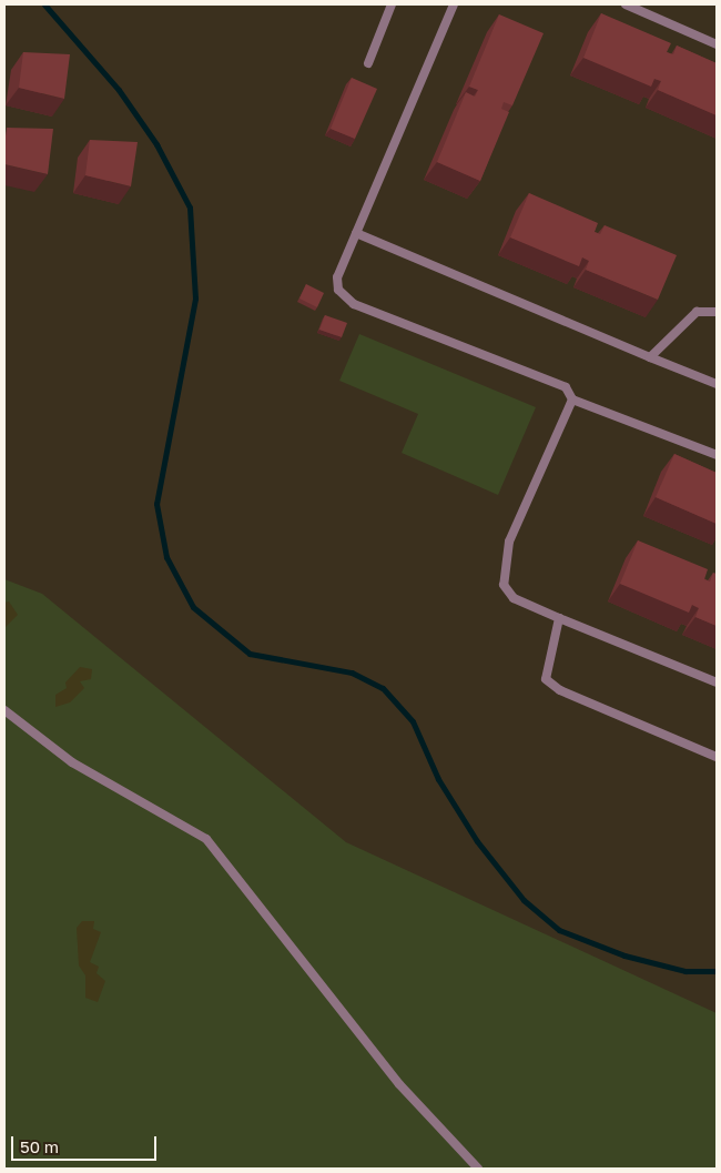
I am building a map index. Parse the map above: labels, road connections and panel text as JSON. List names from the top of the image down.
{
  "scale_bar": "50 m"
}
